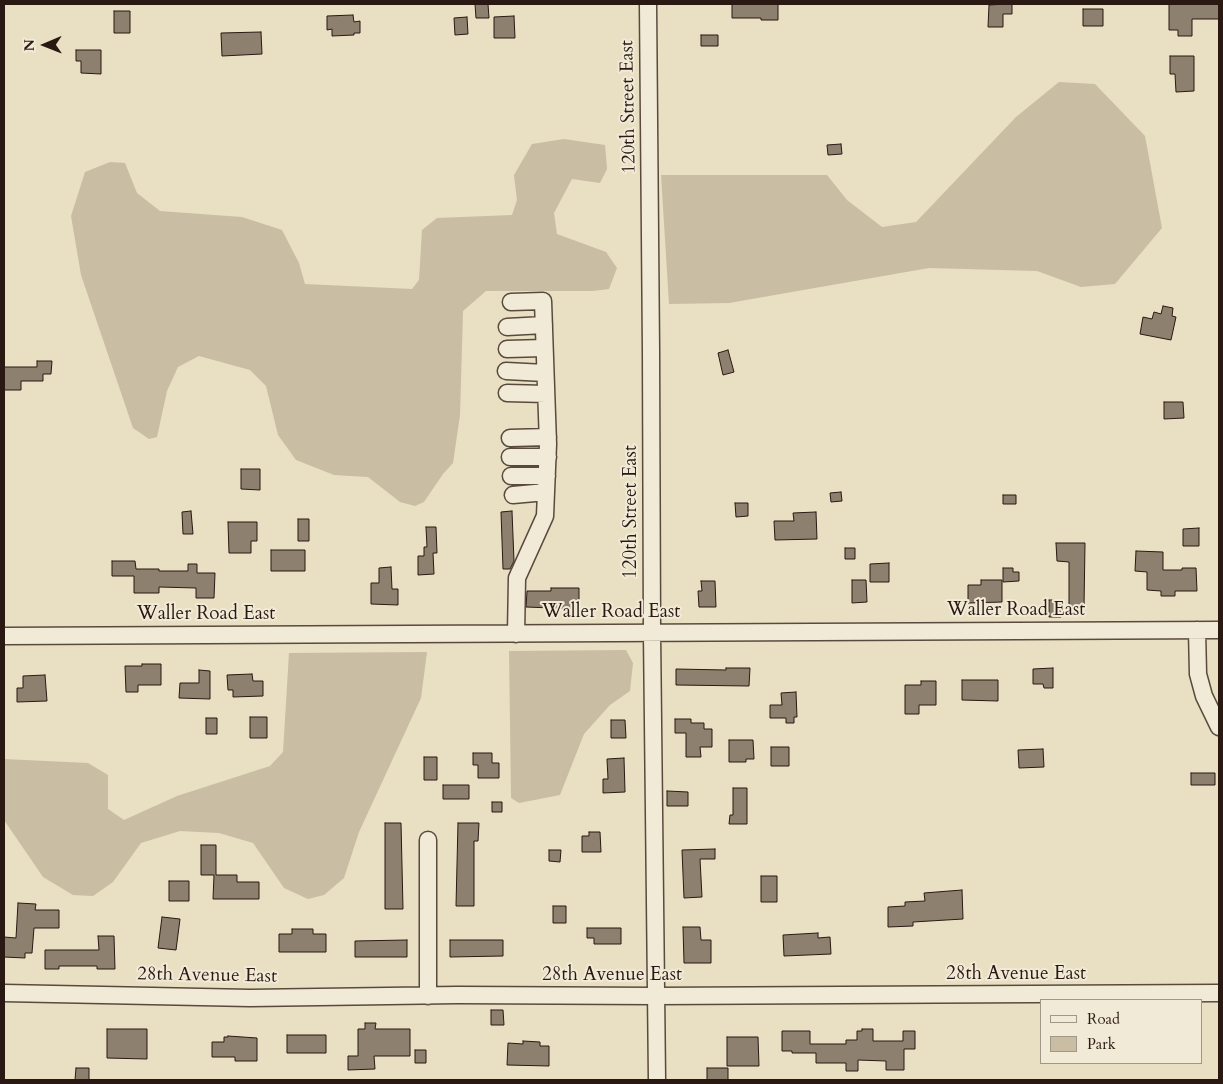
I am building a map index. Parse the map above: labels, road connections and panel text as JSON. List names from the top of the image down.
{
  "streets": {
    "street": ["120th Street East", "Waller Road East", "28th Avenue East"]
  },
  "crossings": [
    ["120th Street East", "Waller Road East"],
    ["120th Street East", "28th Avenue East"]
  ],
  "legend": ["Road", "Park"],
  "north": "left"
}
